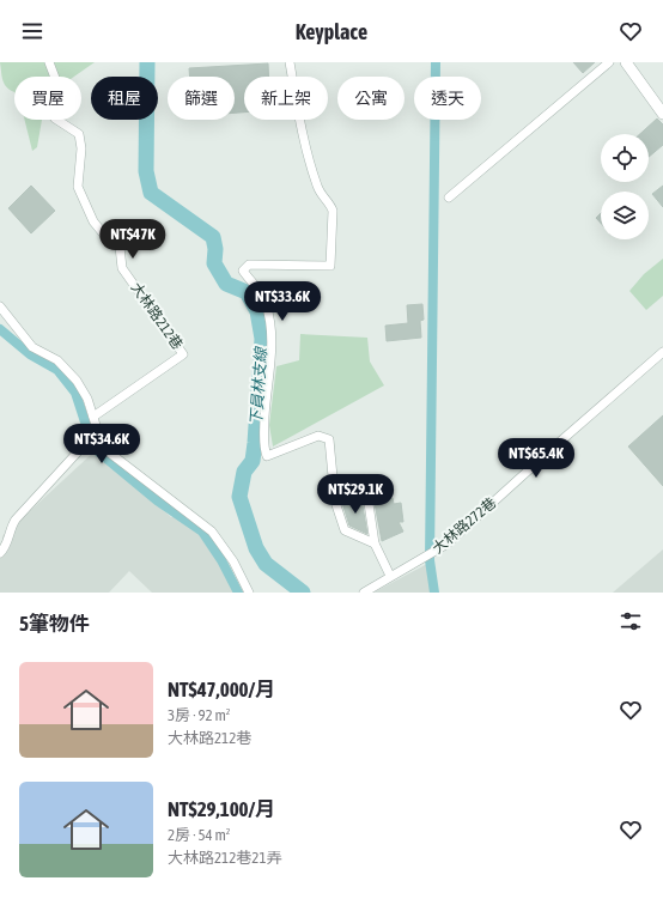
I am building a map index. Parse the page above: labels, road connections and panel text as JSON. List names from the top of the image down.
{
  "streets": {
    "street": ["大林路212巷", "大林路272巷"]
  },
  "water": ["下員林支線"],
  "page": {
    "header": "Keyplace",
    "chip": [
      "買屋",
      "租屋",
      "篩選",
      "新上架",
      "公寓",
      "透天"
    ],
    "price": [
      "NT$47K",
      "NT$33.6K",
      "NT$34.6K",
      "NT$65.4K",
      "NT$29.1K"
    ],
    "heading": "5筆物件",
    "list": [
      {
        "name": "NT$47,000/月",
        "note": "3房 · 92 m² · 大林路212巷"
      },
      {
        "name": "NT$29,100/月",
        "note": "2房 · 54 m² · 大林路212巷21弄"
      }
    ]
  }
}
